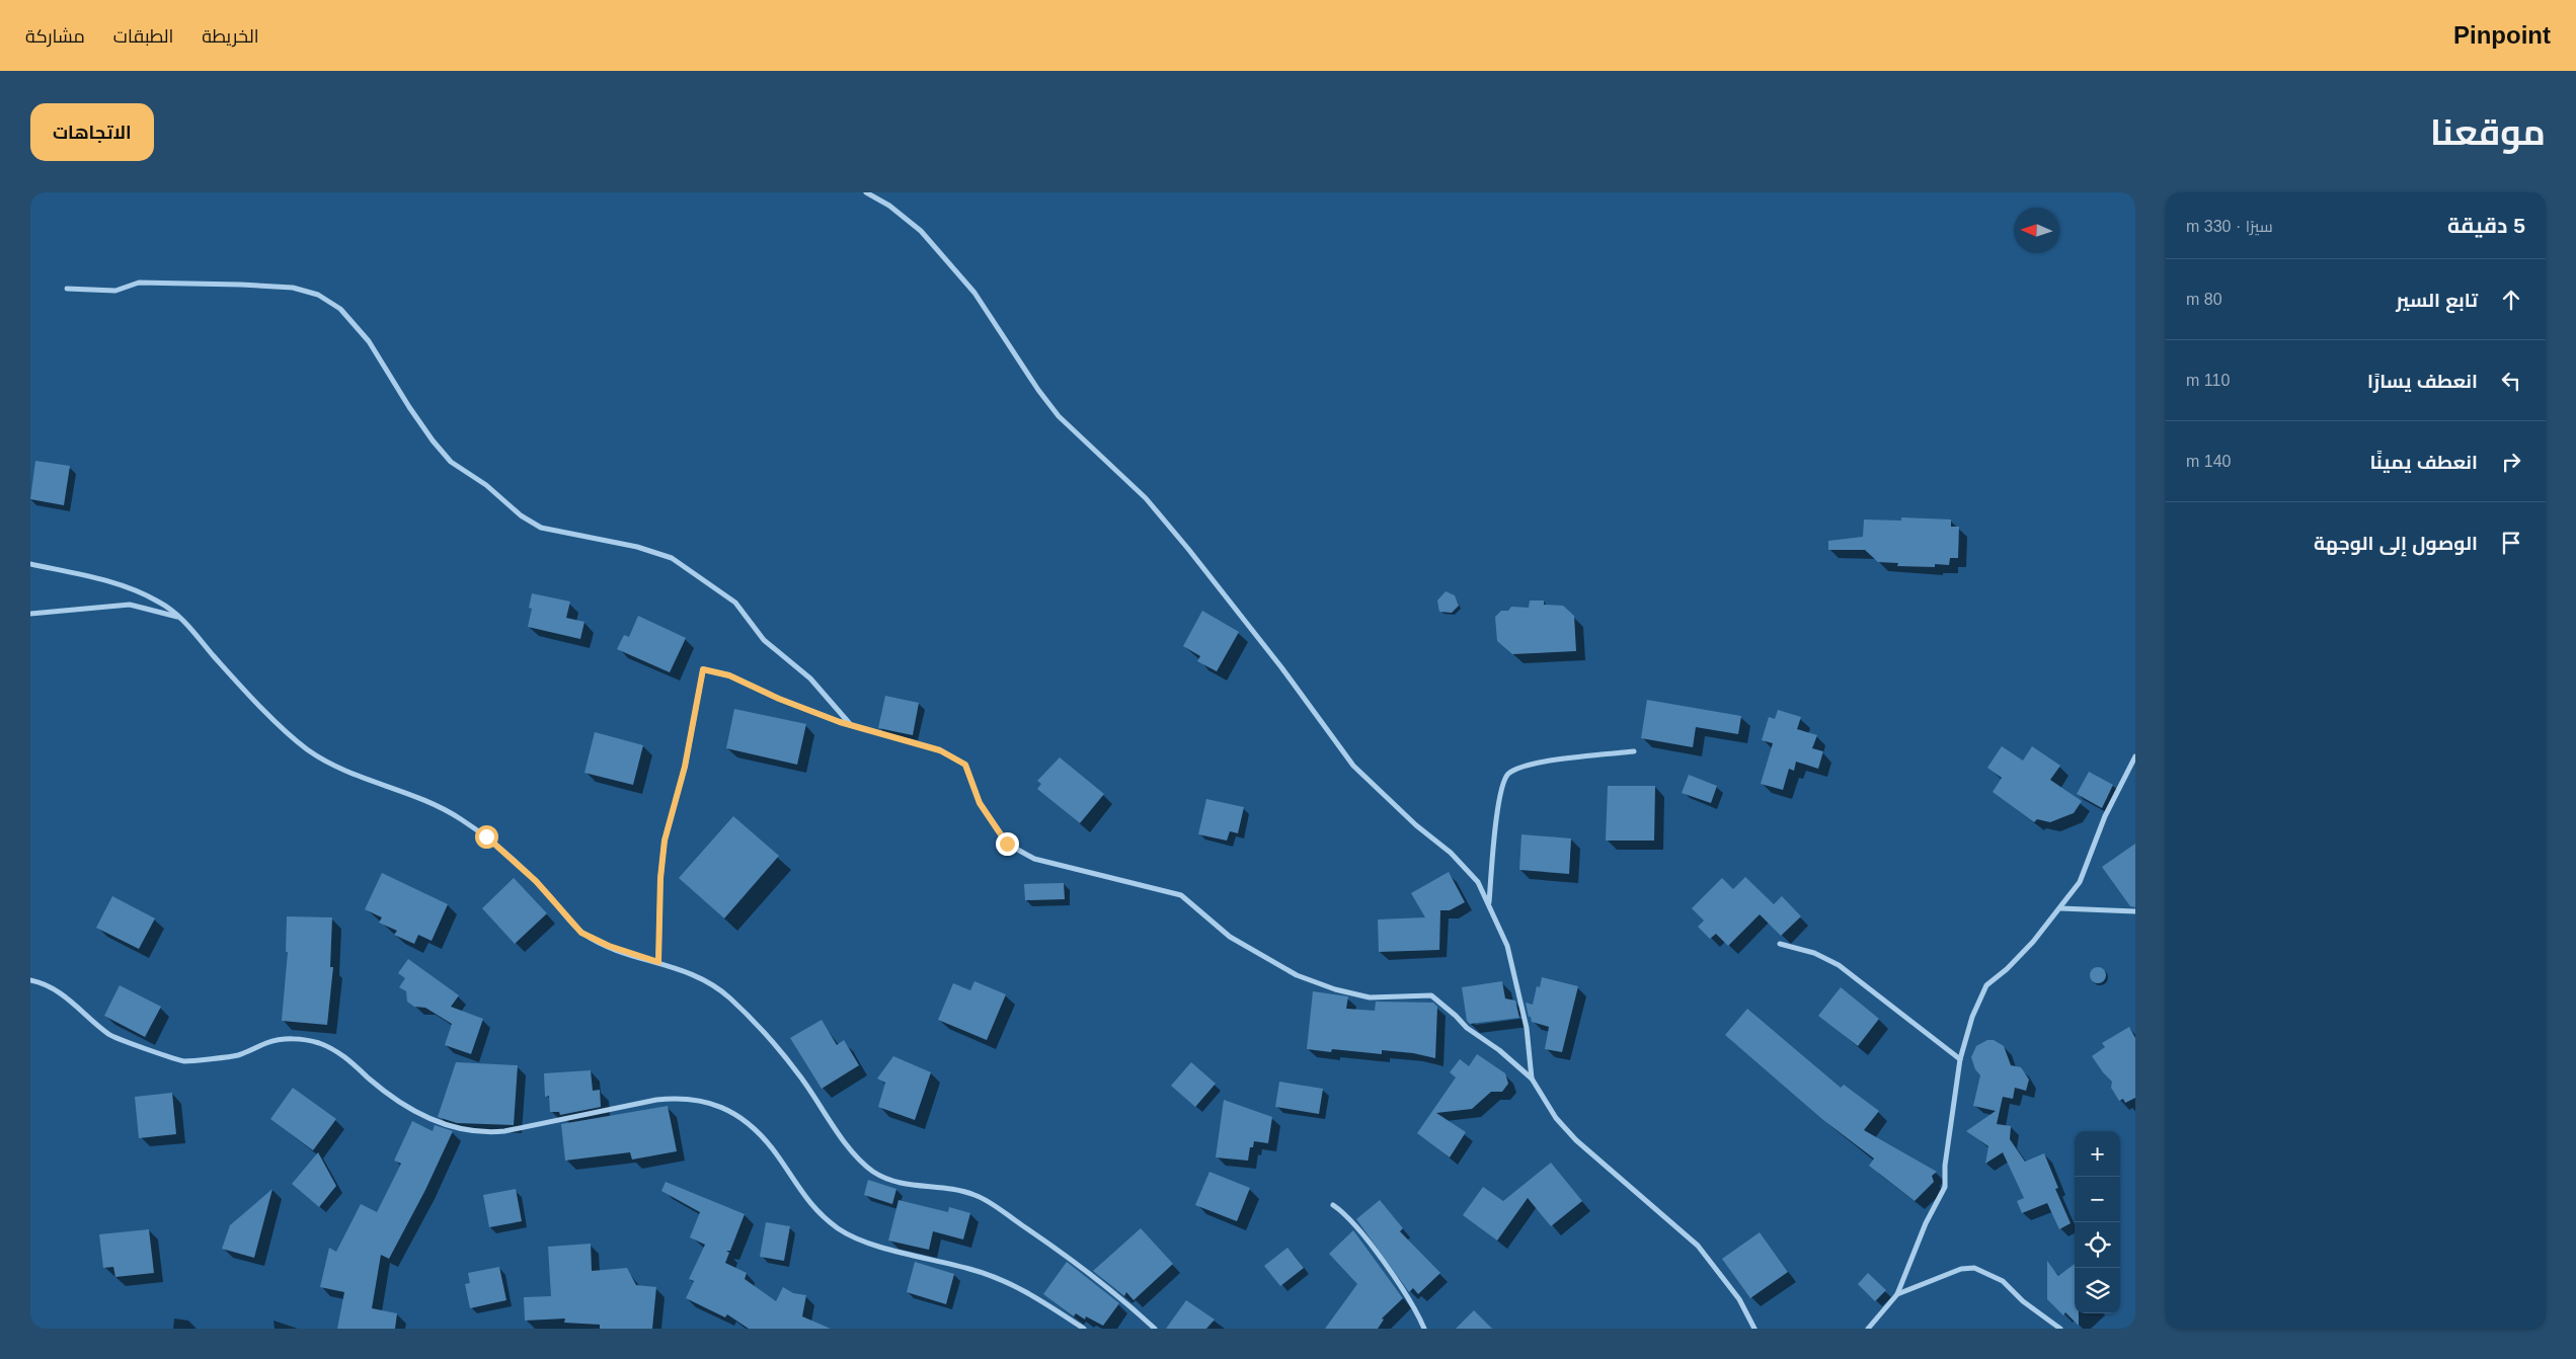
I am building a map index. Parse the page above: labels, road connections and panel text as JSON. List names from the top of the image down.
{
  "north": "left",
  "page": {
    "header": "Pinpoint",
    "nav": ["الخريطة", "الطبقات", "مشاركة"],
    "title": "موقعنا",
    "buttons": "الاتجاهات",
    "heading": ["5 دقيقة", "سيرًا · 330 m"],
    "list": [
      ["تابع السير", "80 m"],
      ["انعطف يسارًا", "110 m"],
      ["انعطف يمينًا", "140 m"],
      "الوصول إلى الوجهة"
    ],
    "map_buttons": ["+", "−"]
  }
}
